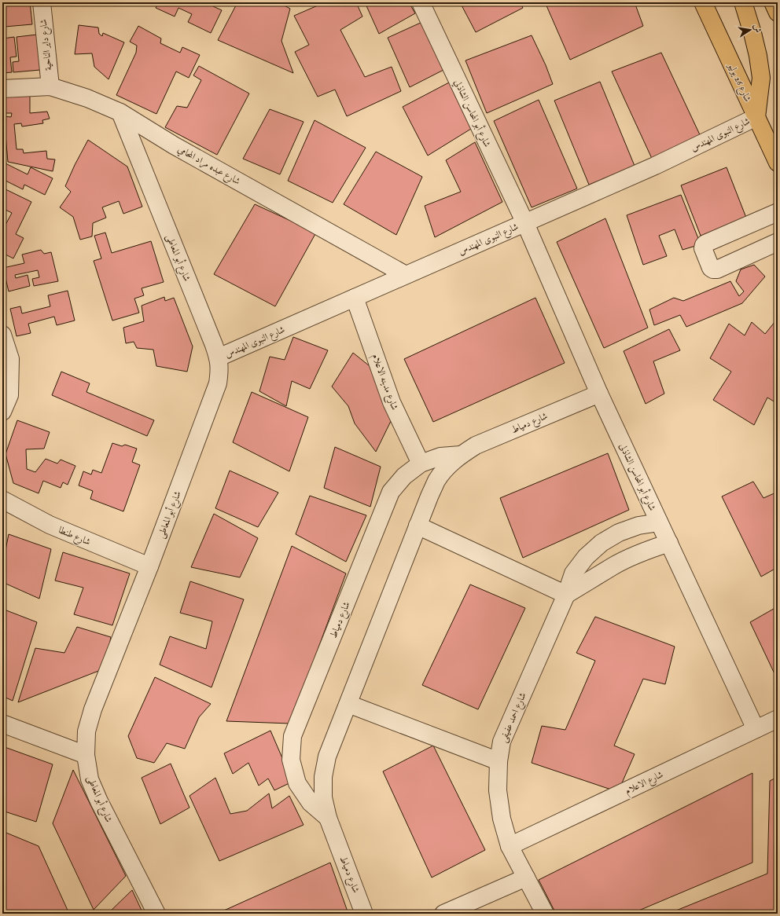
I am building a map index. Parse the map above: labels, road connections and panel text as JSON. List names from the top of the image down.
{
  "streets": {
    "main road": ["شارع 26 يوليو"],
    "street": [
      "شارع داير الناحية",
      "شارع أبو المحاسن الشاذلي",
      "شارع النبوى المهندس",
      "شارع عبده مراد المحامي",
      "شارع أبو المعاطى",
      "شارع مدينه الاعلام",
      "شارع دمياط",
      "شارع أبو المحاسن الشاذلى",
      "شارع طنطا",
      "شارع احمد عفيفى",
      "شارع الاعلام"
    ]
  },
  "crossings": [
    ["شارع داير الناحية", "شارع عبده مراد المحامي"],
    ["شارع 26 يوليو", "شارع النبوى المهندس"],
    ["شارع أبو المحاسن الشاذلي", "شارع النبوى المهندس"],
    ["شارع أبو المحاسن الشاذلي", "شارع أبو المحاسن الشاذلى"],
    ["شارع النبوى المهندس", "شارع عبده مراد المحامي"],
    ["شارع النبوى المهندس", "شارع أبو المعاطى"],
    ["شارع النبوى المهندس", "شارع مدينه الاعلام"],
    ["شارع النبوى المهندس", "شارع أبو المحاسن الشاذلى"],
    ["شارع عبده مراد المحامي", "شارع أبو المعاطى"],
    ["شارع أبو المعاطى", "شارع طنطا"],
    ["شارع مدينه الاعلام", "شارع دمياط"],
    ["شارع دمياط", "شارع أبو المحاسن الشاذلى"],
    ["شارع أبو المحاسن الشاذلى", "شارع احمد عفيفى"],
    ["شارع أبو المحاسن الشاذلى", "شارع الاعلام"],
    ["شارع احمد عفيفى", "شارع الاعلام"]
  ],
  "north": "right"
}
